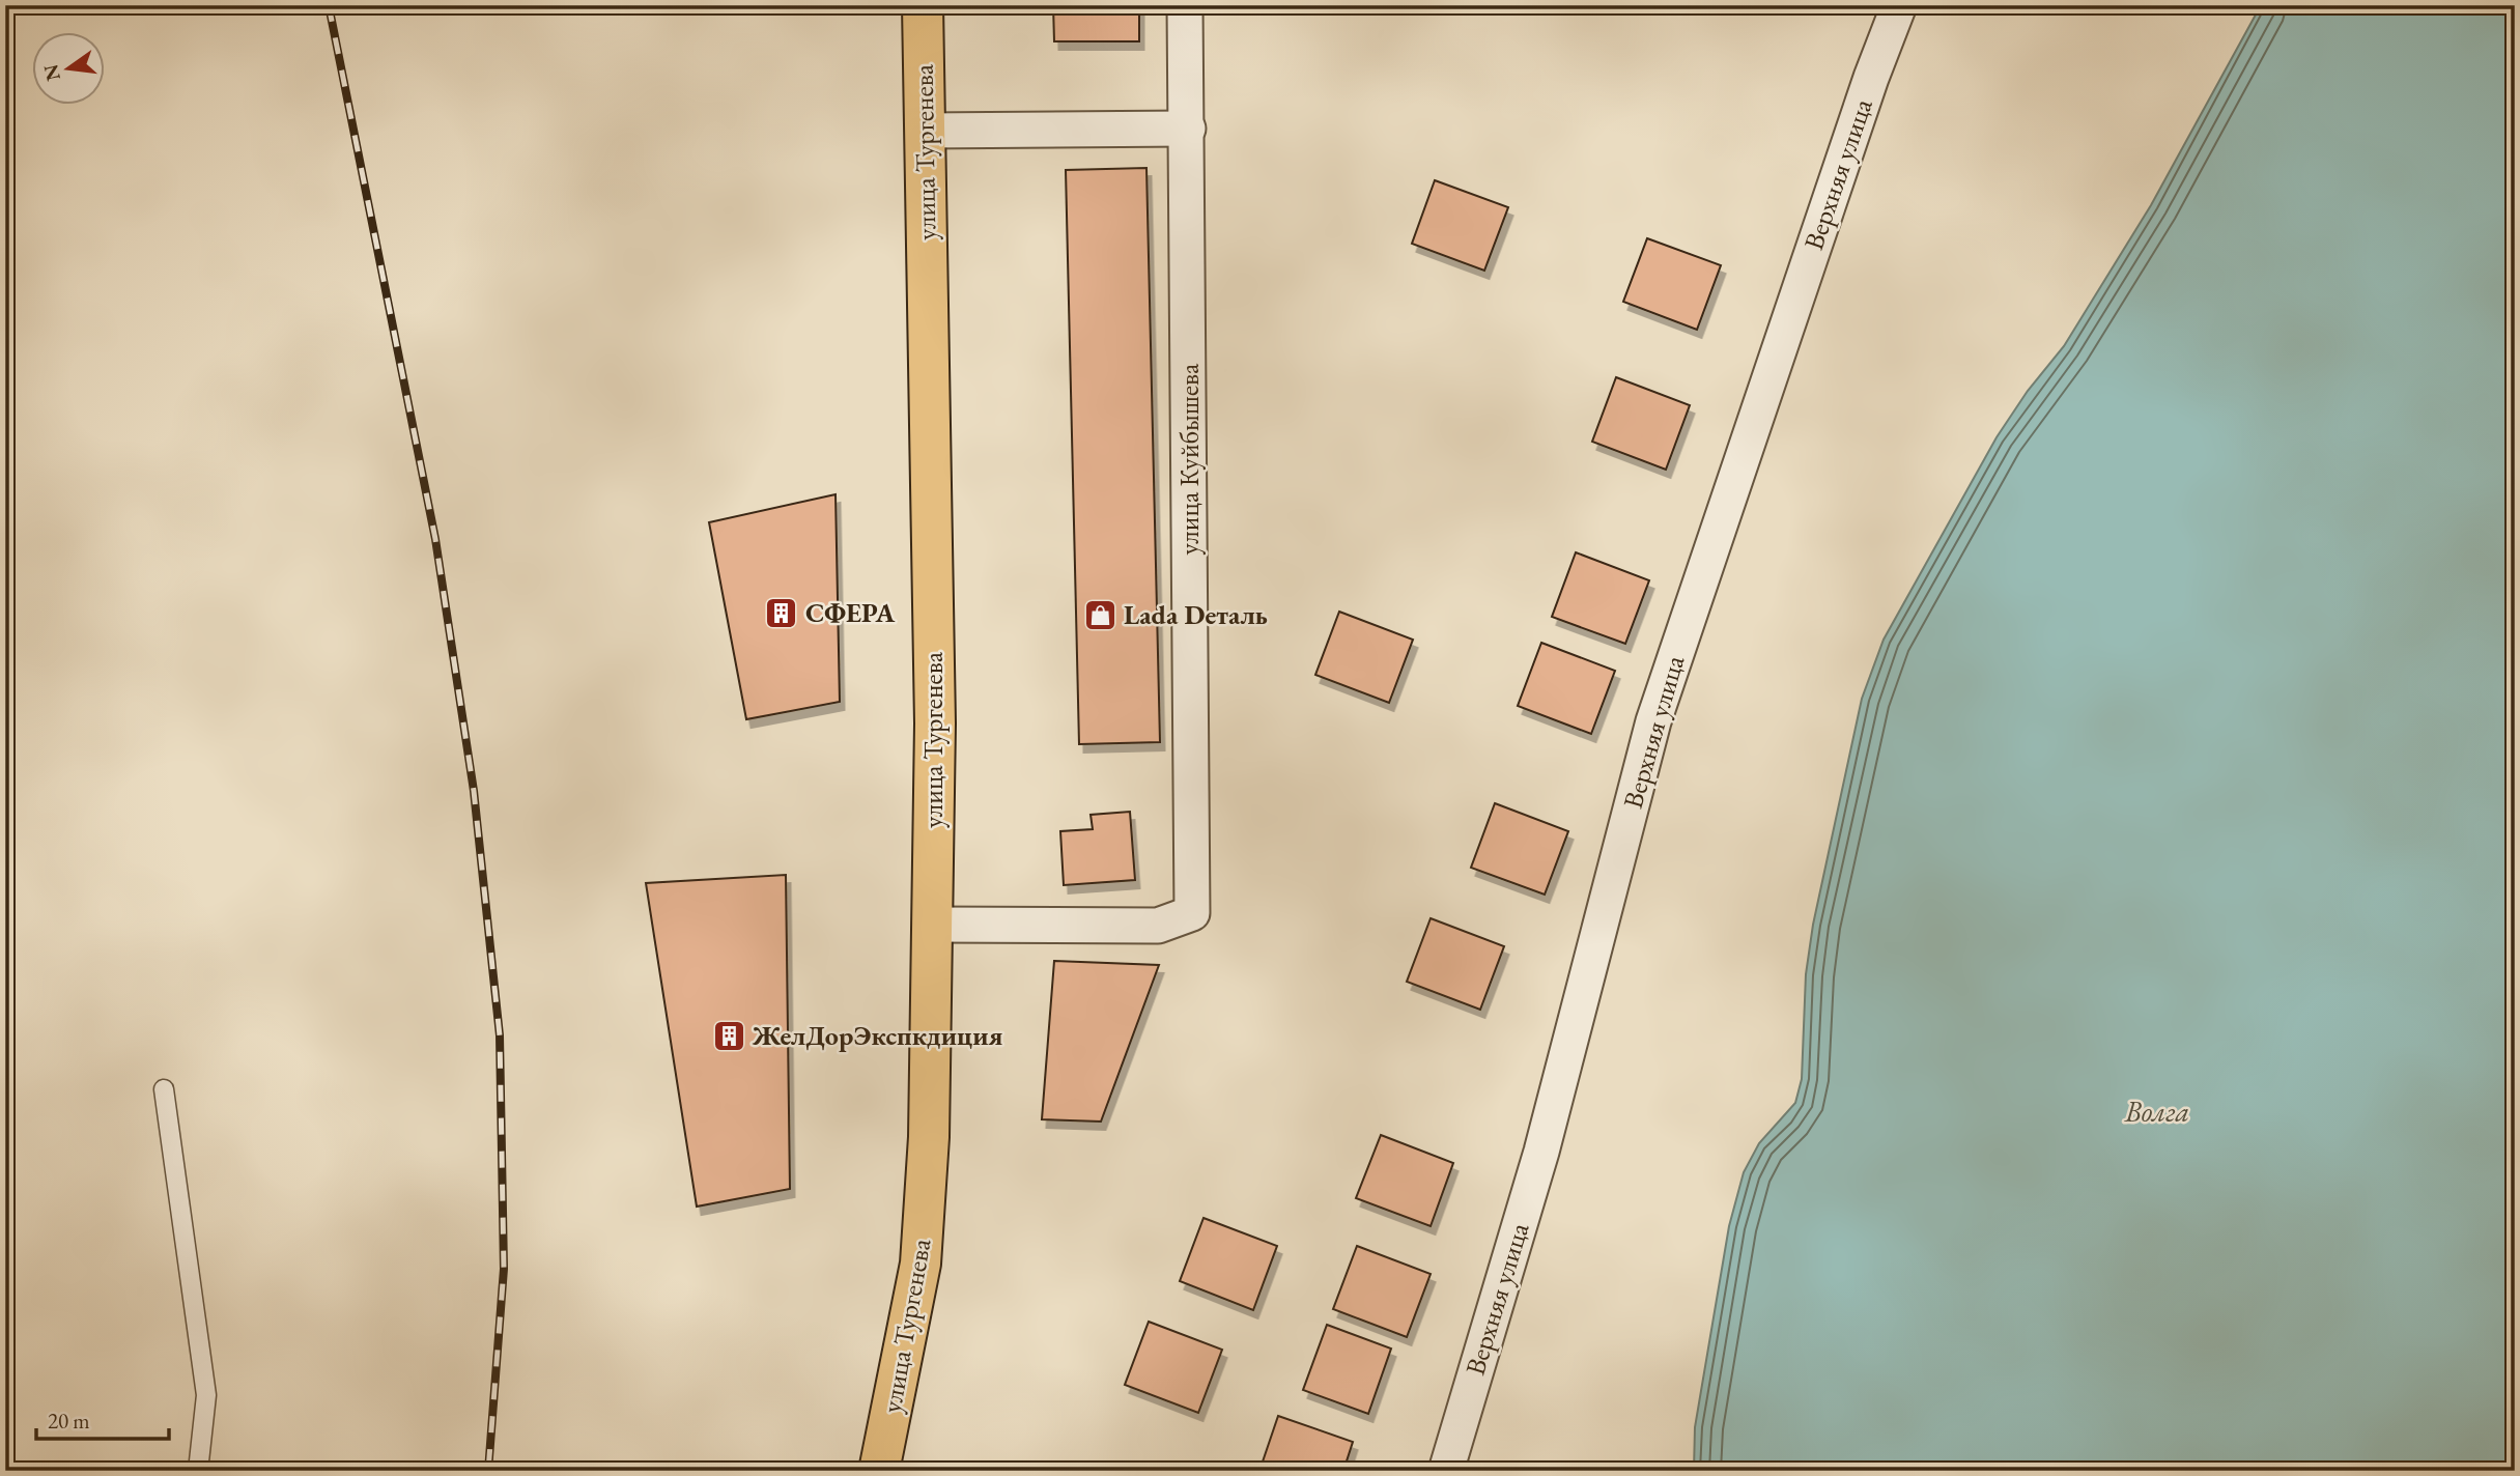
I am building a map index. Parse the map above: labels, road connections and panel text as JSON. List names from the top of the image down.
{
  "streets": {
    "main road": ["улица Тургенева"],
    "street": ["Верхняя улица", "улица Куйбышева"]
  },
  "crossings": [
    ["улица Тургенева", "улица Куйбышева"]
  ],
  "water": ["Волга"],
  "places": {
    "building": ["СФЕРА", "ЖелДорЭкспкдиция"],
    "shop": ["Lada Dеталь"]
  },
  "scale_bar": "20 m",
  "north": "left"
}
